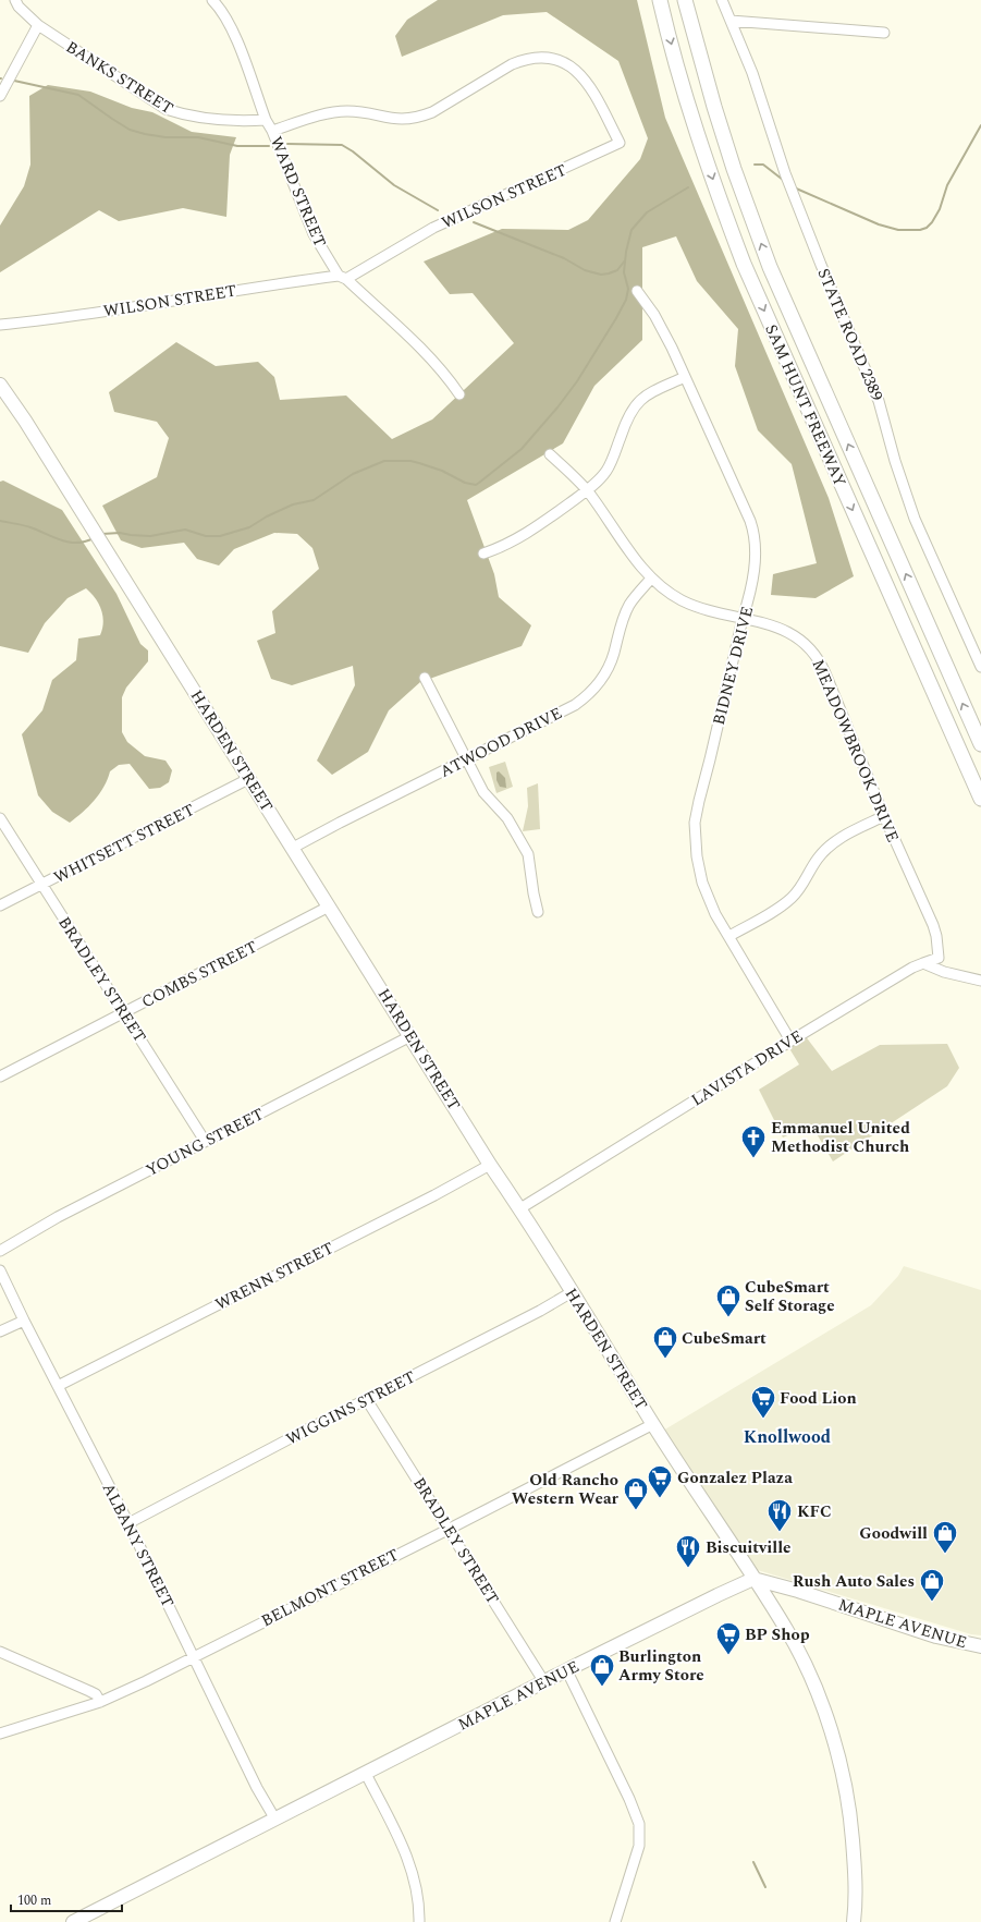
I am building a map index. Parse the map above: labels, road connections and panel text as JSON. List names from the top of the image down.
{
  "streets": {
    "highway": ["SAM HUNT FREEWAY"],
    "main road": ["HARDEN STREET", "MAPLE AVENUE"],
    "street": [
      "BANKS STREET",
      "WARD STREET",
      "WILSON STREET",
      "STATE ROAD 2389",
      "BIDNEY DRIVE",
      "ATWOOD DRIVE",
      "MEADOWBROOK DRIVE",
      "WHITSETT STREET",
      "COMBS STREET",
      "BRADLEY STREET",
      "LAVISTA DRIVE",
      "YOUNG STREET",
      "WRENN STREET",
      "WIGGINS STREET",
      "ALBANY STREET",
      "BELMONT STREET"
    ]
  },
  "crossings": [
    ["BANKS STREET", "WARD STREET"],
    ["WARD STREET", "WILSON STREET"],
    ["BIDNEY DRIVE", "MEADOWBROOK DRIVE"],
    ["BIDNEY DRIVE", "LAVISTA DRIVE"],
    ["ATWOOD DRIVE", "HARDEN STREET"],
    ["ATWOOD DRIVE", "MEADOWBROOK DRIVE"],
    ["HARDEN STREET", "WHITSETT STREET"],
    ["HARDEN STREET", "COMBS STREET"],
    ["HARDEN STREET", "LAVISTA DRIVE"],
    ["HARDEN STREET", "YOUNG STREET"],
    ["HARDEN STREET", "WRENN STREET"],
    ["HARDEN STREET", "WIGGINS STREET"],
    ["HARDEN STREET", "BELMONT STREET"],
    ["HARDEN STREET", "MAPLE AVENUE"],
    ["MEADOWBROOK DRIVE", "LAVISTA DRIVE"],
    ["WHITSETT STREET", "BRADLEY STREET"],
    ["COMBS STREET", "BRADLEY STREET"],
    ["BRADLEY STREET", "YOUNG STREET"],
    ["BRADLEY STREET", "WIGGINS STREET"],
    ["BRADLEY STREET", "BELMONT STREET"],
    ["BRADLEY STREET", "MAPLE AVENUE"],
    ["WRENN STREET", "ALBANY STREET"],
    ["WIGGINS STREET", "ALBANY STREET"],
    ["ALBANY STREET", "BELMONT STREET"],
    ["ALBANY STREET", "MAPLE AVENUE"]
  ],
  "districts": ["Knollwood"],
  "places": {
    "church": ["Emmanuel United Methodist Church"],
    "shop": [
      "CubeSmart Self Storage",
      "CubeSmart",
      "Old Rancho Western Wear",
      "Goodwill",
      "Rush Auto Sales",
      "Burlington Army Store"
    ],
    "supermarket": ["Food Lion", "Gonzalez Plaza", "BP Shop"],
    "restaurant": ["KFC", "Biscuitville"]
  },
  "scale_bar": "100 m"
}
